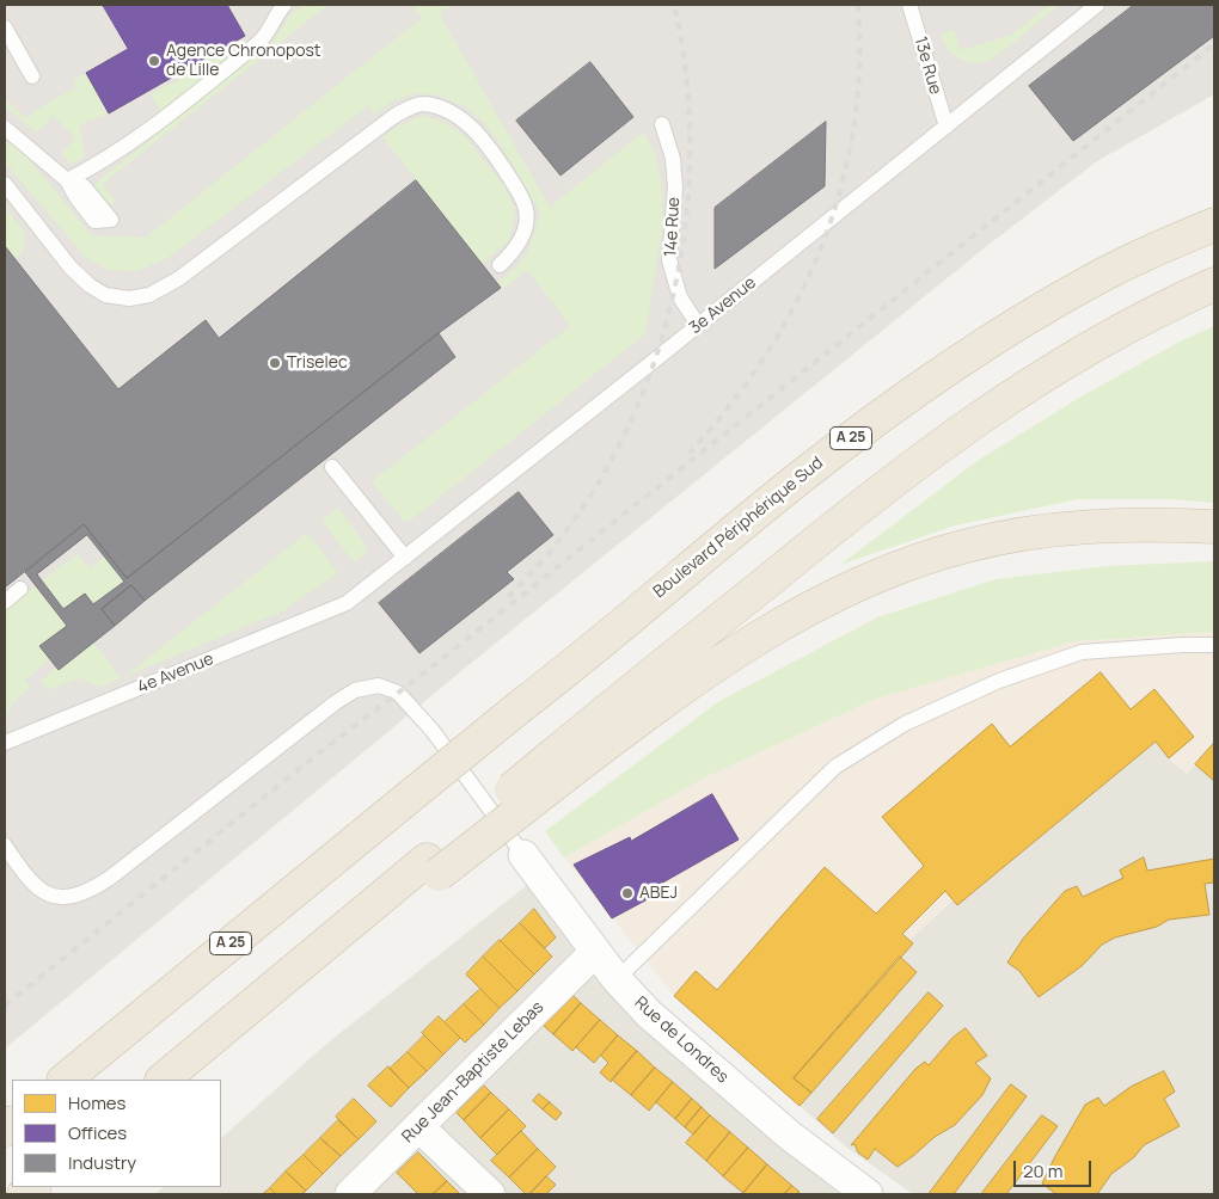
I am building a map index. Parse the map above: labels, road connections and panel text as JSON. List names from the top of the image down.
{
  "streets": {
    "highway": ["A 25", "Boulevard Périphérique Sud"],
    "street": ["Rue de Londres", "Rue Jean-Baptiste Lebas"],
    "lane": [
      "13e Rue",
      "14e Rue",
      "3e Avenue",
      "4e Avenue"
    ]
  },
  "crossings": [
    ["13e Rue", "3e Avenue"],
    ["14e Rue", "3e Avenue"],
    ["3e Avenue", "4e Avenue"],
    ["Rue de Londres", "Rue Jean-Baptiste Lebas"]
  ],
  "places": ["Agence Chronopost de Lille", "Triselec", "ABEJ"],
  "legend": ["Homes", "Offices", "Industry"],
  "scale_bar": "20 m"
}
